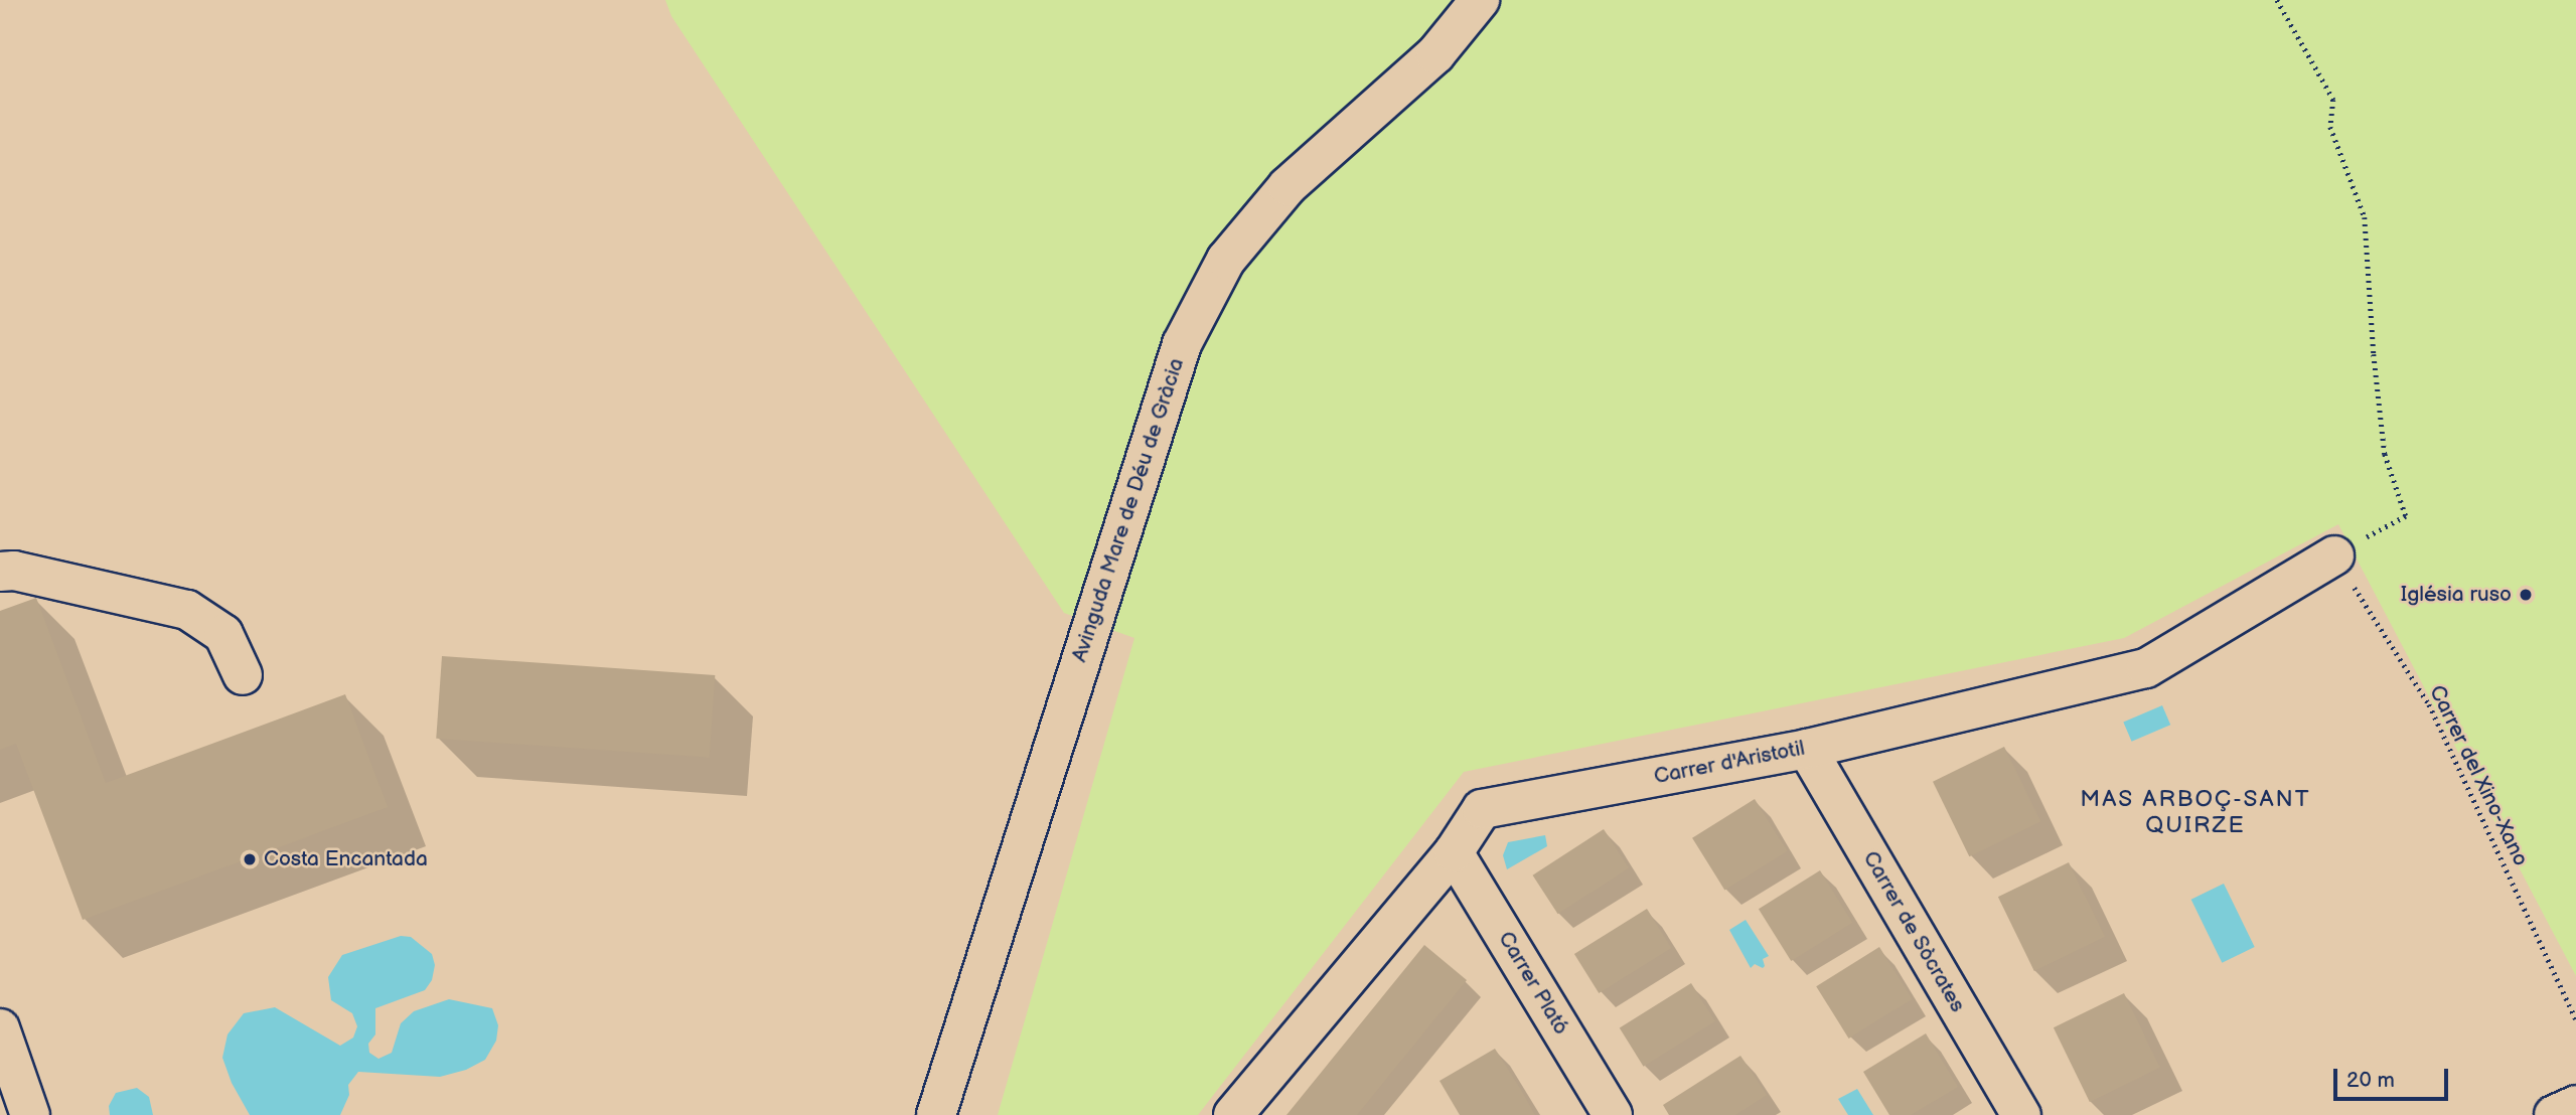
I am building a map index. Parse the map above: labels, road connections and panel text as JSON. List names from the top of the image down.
{
  "streets": {
    "street": [
      "Avinguda Mare de Déu de Gràcia",
      "Carrer d'Aristotil",
      "Carrer de Sòcrates",
      "Carrer Plató"
    ],
    "path": ["Carrer del Xino-Xano"]
  },
  "crossings": [
    ["Carrer d'Aristotil", "Carrer del Xino-Xano"],
    ["Carrer d'Aristotil", "Carrer de Sòcrates"],
    ["Carrer d'Aristotil", "Carrer Plató"]
  ],
  "districts": ["MAS ARBOÇ-SANT QUIRZE"],
  "places": ["Iglésia ruso", "Costa Encantada"],
  "scale_bar": "20 m"
}
